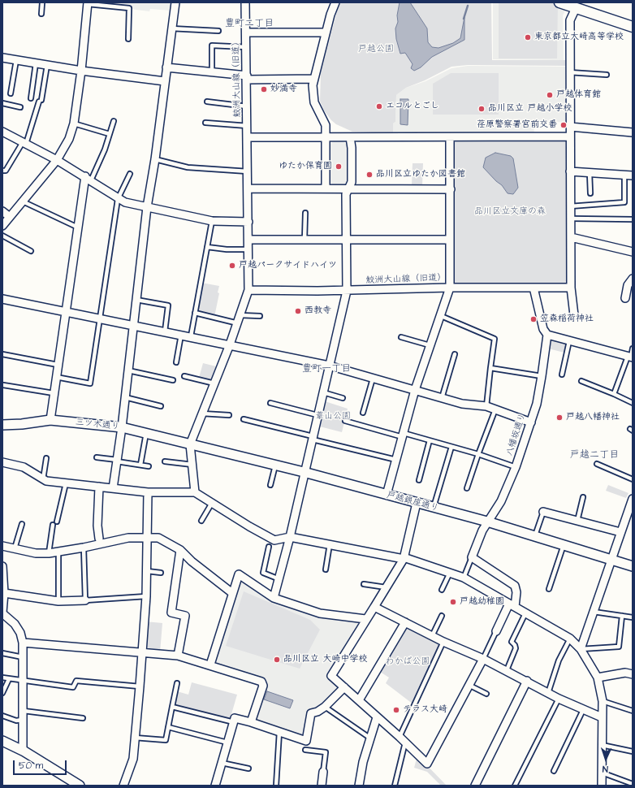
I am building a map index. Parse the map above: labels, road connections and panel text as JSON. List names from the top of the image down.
{
  "streets": {
    "street": [
      "鮫洲大山線（旧道）",
      "三ツ木通り",
      "八幡坂通り",
      "戸越銀座通り"
    ]
  },
  "crossings": [
    ["三ツ木通り", "戸越銀座通り"],
    ["八幡坂通り", "戸越銀座通り"]
  ],
  "districts": ["豊町二丁目", "豊町一丁目", "戸越二丁目"],
  "parks": [
    "戸越公園",
    "品川区立文庫の森",
    "葦山公園",
    "わかば公園"
  ],
  "places": [
    "東京都立大崎高等学校",
    "妙満寺",
    "戸越体育館",
    "エコルとごし",
    "品川区立 戸越小学校",
    "荏原警察署宮前交番",
    "ゆたか保育園",
    "品川区立ゆたか図書館",
    "戸越パークサイドハイツ",
    "西教寺",
    "笠森稲荷神社",
    "戸越八幡神社",
    "戸越幼稚園",
    "品川区立 大崎中学校",
    "テラス大崎"
  ],
  "scale_bar": "50 m",
  "north": "bottom"
}
